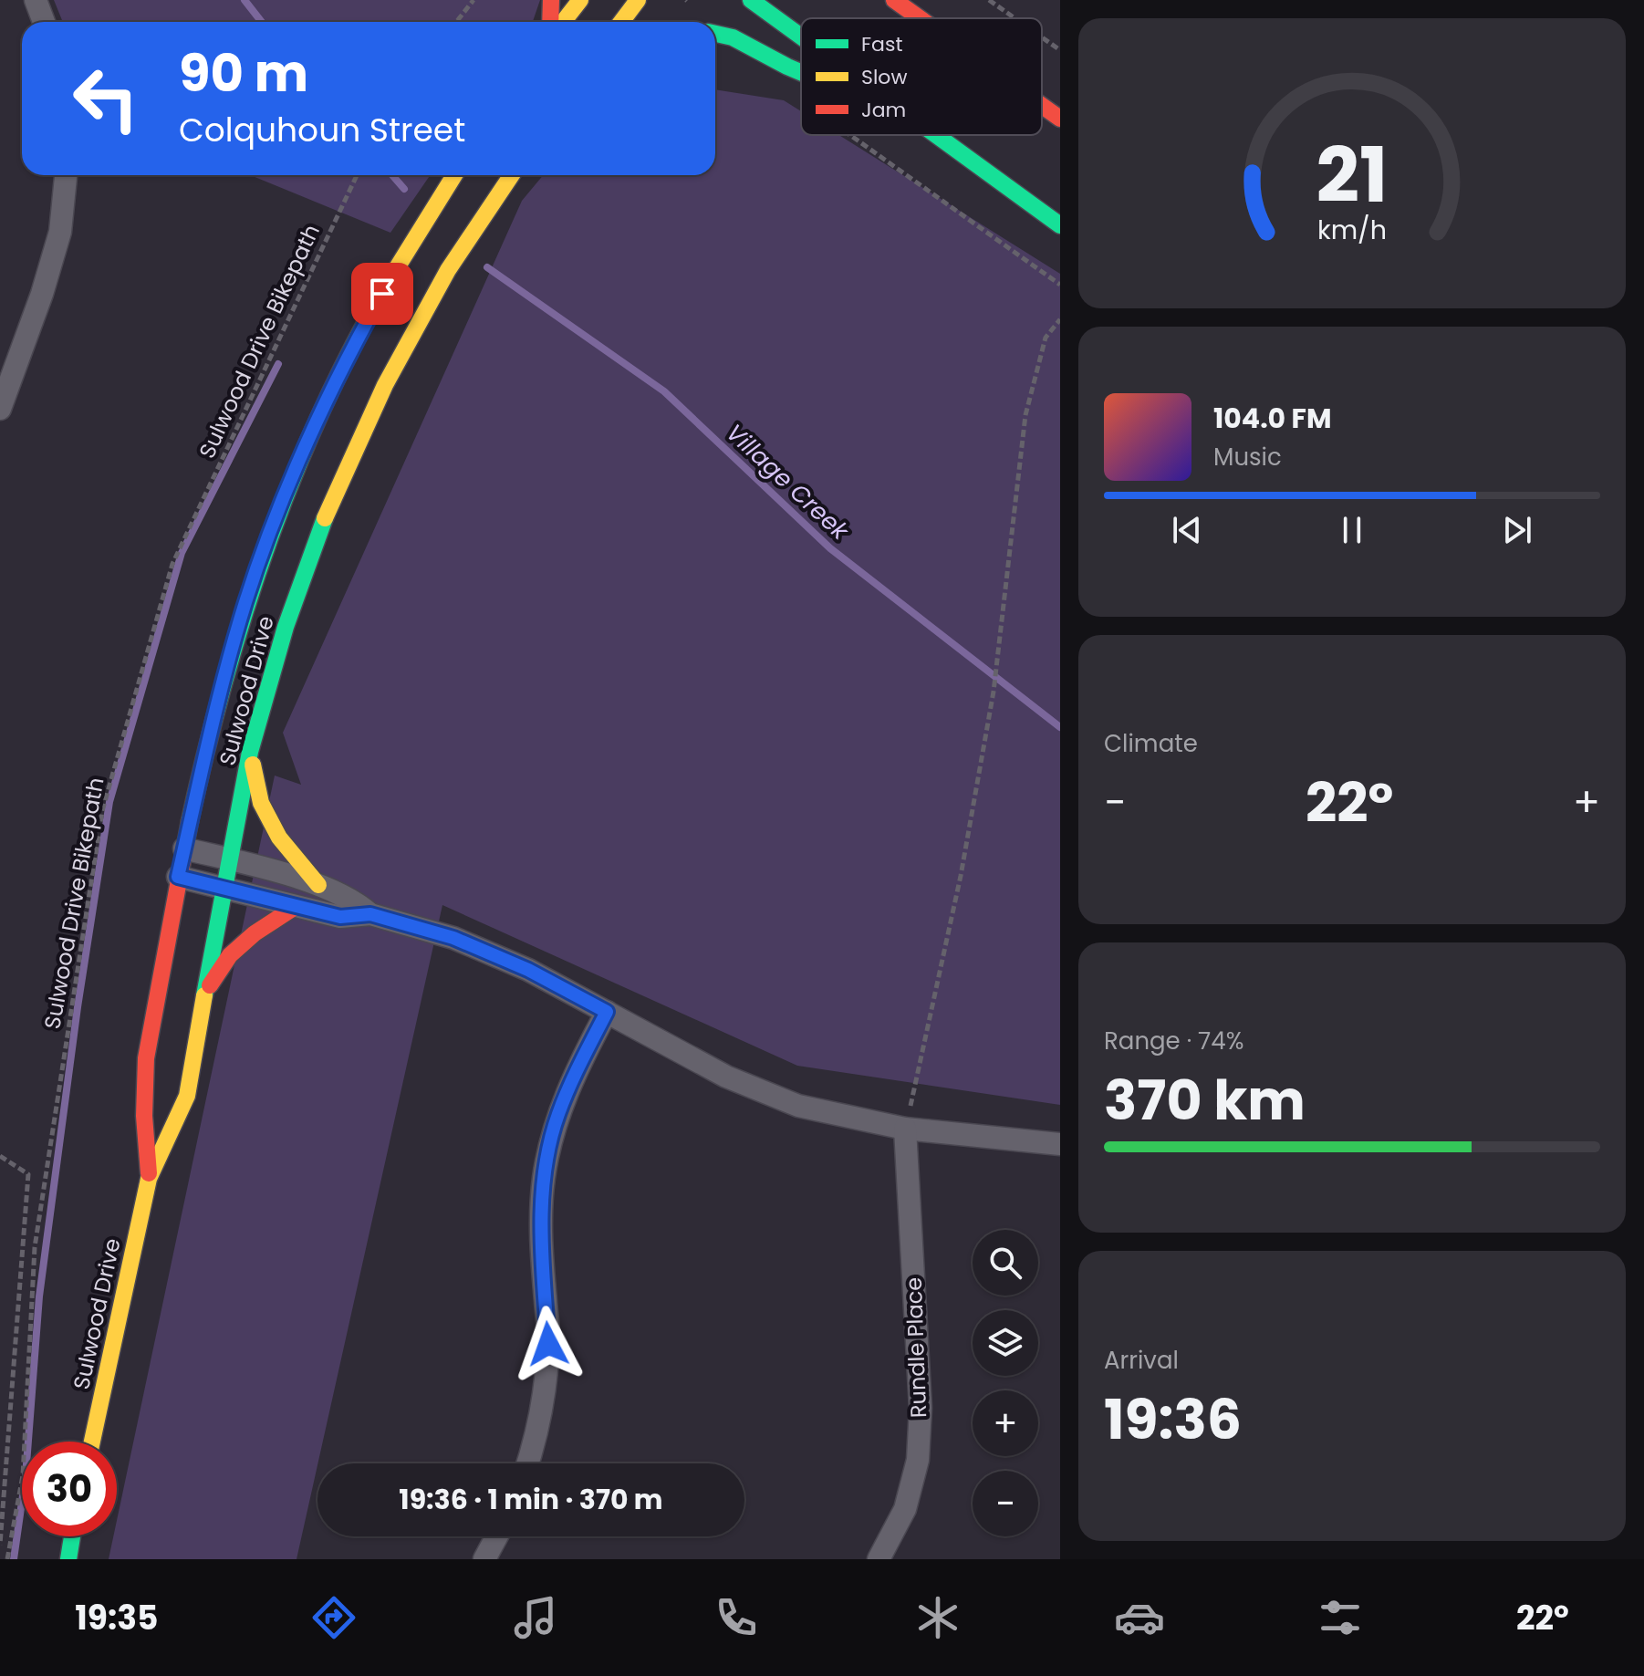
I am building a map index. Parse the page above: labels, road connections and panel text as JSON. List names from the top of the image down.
{
  "streets": {
    "main road": ["Sulwood Drive"],
    "street": ["Rundle Place"],
    "path": ["Sulwood Drive Bikepath"]
  },
  "water": ["Village Creek"],
  "legend": ["Fast", "Slow", "Jam"],
  "page": {
    "turn": ["90 m", "Colquhoun Street"],
    "song": ["104.0 FM", "Music"],
    "tile": [
      "Climate",
      ["Range · 74%", "370 km"],
      ["Arrival", "19:36"]
    ],
    "heat": ["−", "22°", "+"],
    "map_buttons": ["+", "−"],
    "limit": "30",
    "trip": "19:36 · 1 min · 370 m",
    "tabs": ["19:35", "22°"],
    "gauge": ["21", "km/h"]
  }
}
